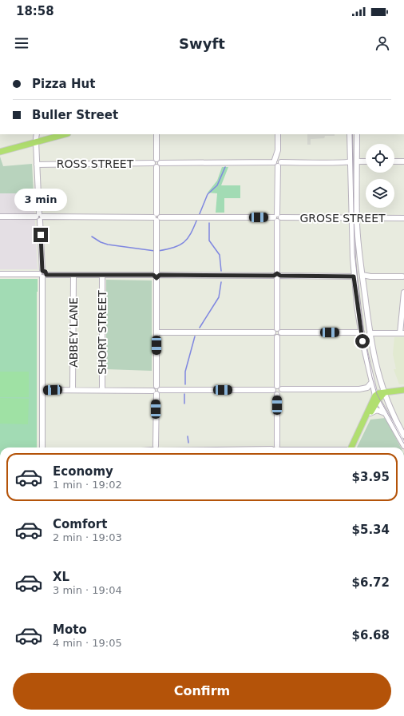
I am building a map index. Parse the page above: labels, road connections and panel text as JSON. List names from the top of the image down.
{
  "streets": {
    "street": [
      "ROSS STREET",
      "GROSE STREET",
      "ABBEY LANE",
      "SHORT STREET"
    ]
  },
  "page": {
    "status": "18:58",
    "header": "Swyft",
    "banner": ["Pizza Hut", "Buller Street"],
    "bubble": "3 min",
    "list": [
      {
        "name": "Economy",
        "note": "1 min · 19:02",
        "value": "$3.95"
      },
      {
        "name": "Comfort",
        "note": "2 min · 19:03",
        "value": "$5.34"
      },
      {
        "name": "XL",
        "note": "3 min · 19:04",
        "value": "$6.72"
      },
      {
        "name": "Moto",
        "note": "4 min · 19:05",
        "value": "$6.68"
      }
    ],
    "buttons": "Confirm"
  }
}
